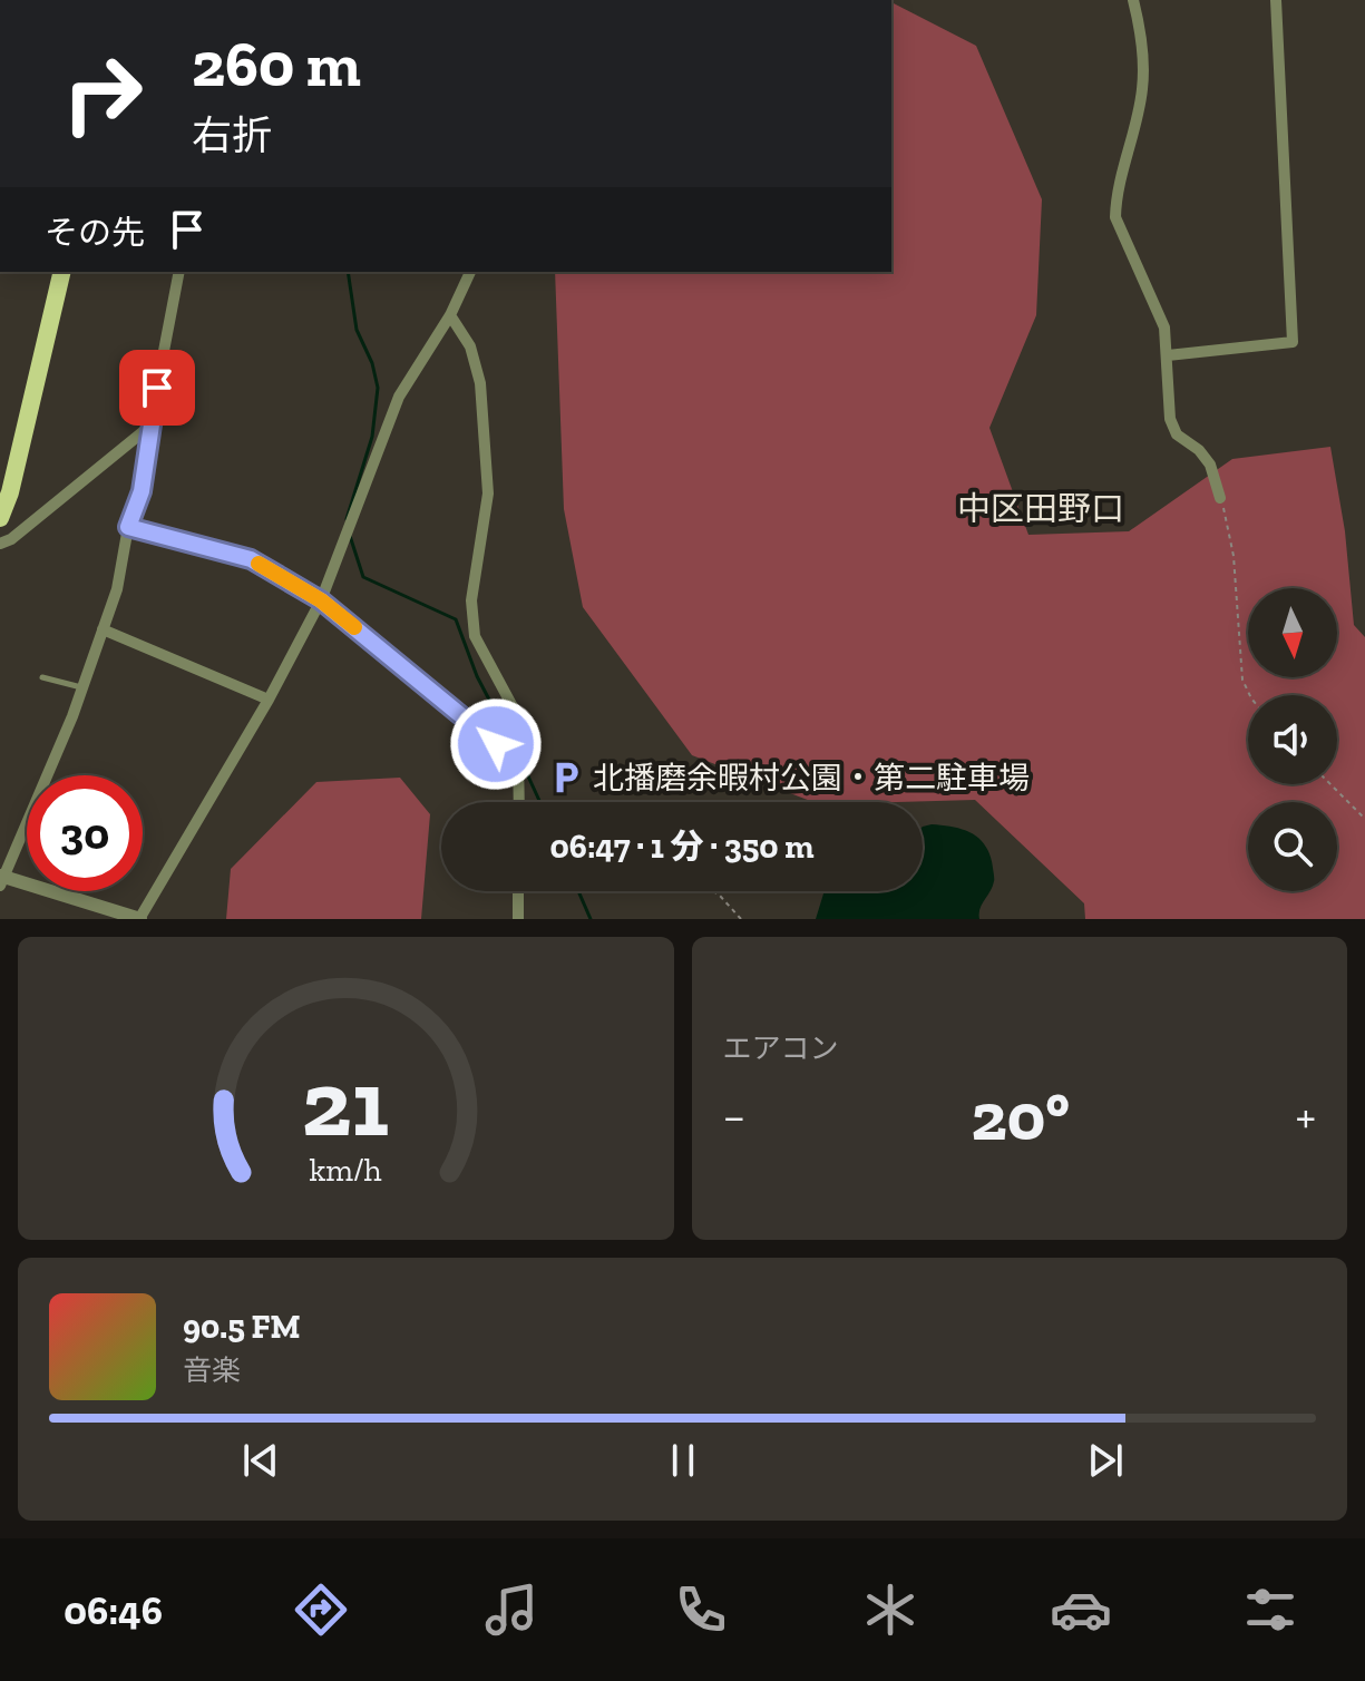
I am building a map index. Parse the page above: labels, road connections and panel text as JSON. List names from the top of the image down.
{
  "districts": ["中区田野口"],
  "places": {
    "parking": ["北播磨余暇村公園・第二駐車場"]
  },
  "north": "bottom",
  "page": {
    "turn": ["260 m", "右折"],
    "then": "その先",
    "limit": "30",
    "trip": "06:47 · 1 分 · 350 m",
    "tile": "エアコン",
    "heat": ["−", "20°", "+"],
    "song": ["90.5 FM", "音楽"],
    "tabs": "06:46",
    "gauge": ["21", "km/h"]
  }
}
